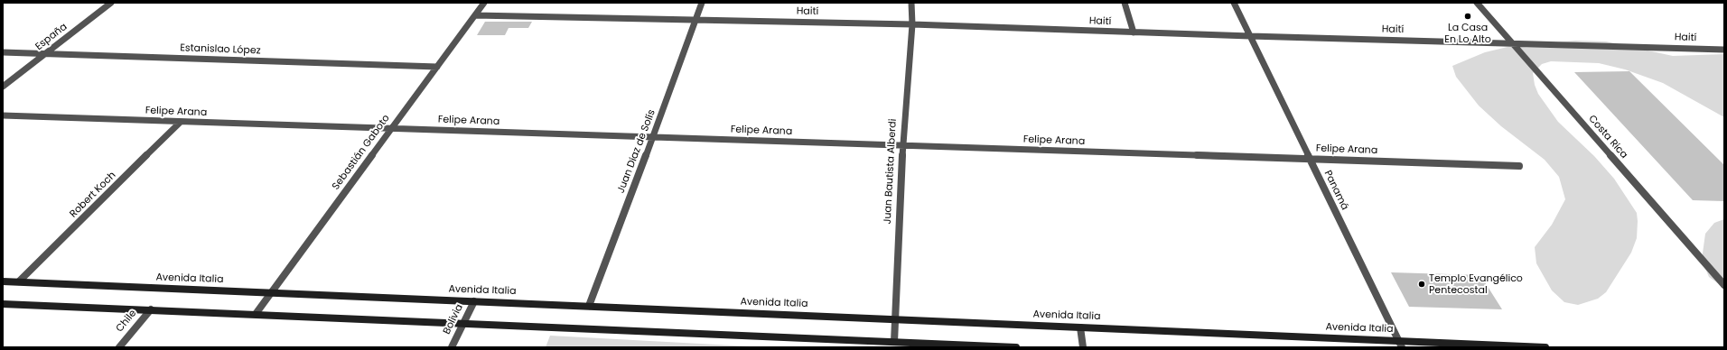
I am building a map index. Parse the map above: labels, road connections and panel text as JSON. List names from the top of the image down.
{
  "streets": {
    "main road": ["Avenida Italia"],
    "street": [
      "Haití",
      "España",
      "Estanislao López",
      "Felipe Arana",
      "Costa Rica",
      "Juan Díaz de Solís",
      "Sebastián Gaboto",
      "Juan Bautista Alberdi",
      "Panamá",
      "Robert Koch",
      "Bolivia",
      "Chile"
    ]
  },
  "crossings": [
    ["Haití", "Costa Rica"],
    ["Haití", "Juan Díaz de Solís"],
    ["Haití", "Sebastián Gaboto"],
    ["Haití", "Juan Bautista Alberdi"],
    ["Haití", "Panamá"],
    ["España", "Estanislao López"],
    ["Estanislao López", "Sebastián Gaboto"],
    ["Felipe Arana", "Juan Díaz de Solís"],
    ["Felipe Arana", "Sebastián Gaboto"],
    ["Felipe Arana", "Juan Bautista Alberdi"],
    ["Felipe Arana", "Panamá"],
    ["Felipe Arana", "Robert Koch"],
    ["Juan Díaz de Solís", "Avenida Italia"],
    ["Sebastián Gaboto", "Avenida Italia"],
    ["Juan Bautista Alberdi", "Avenida Italia"],
    ["Panamá", "Avenida Italia"],
    ["Robert Koch", "Avenida Italia"],
    ["Avenida Italia", "Bolivia"]
  ],
  "places": ["La Casa En Lo Alto", "Templo Evangélico Pentecostal"]
}
